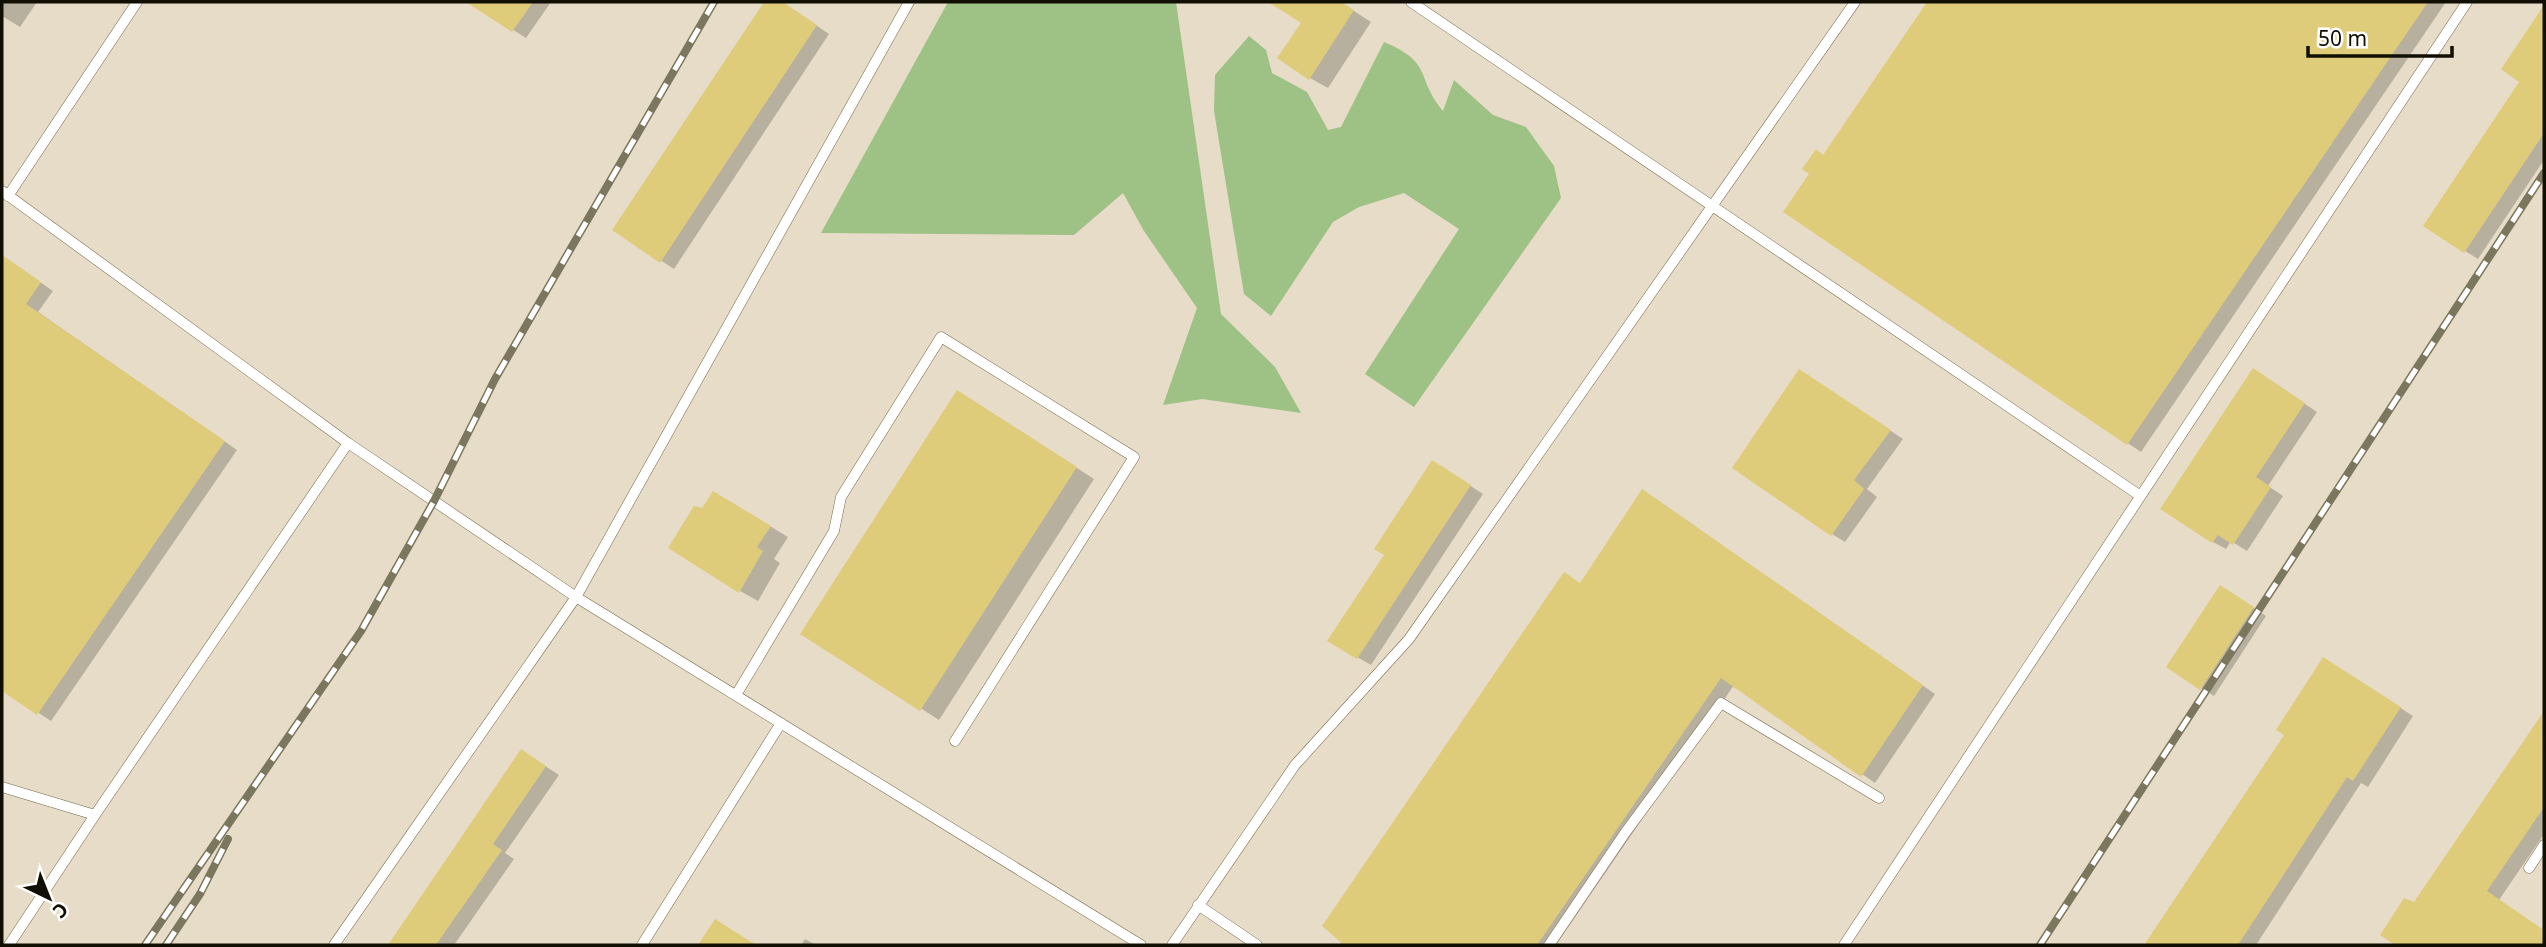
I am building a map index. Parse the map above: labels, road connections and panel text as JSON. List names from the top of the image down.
{
  "scale_bar": "50 m",
  "north": "bottom right"
}
